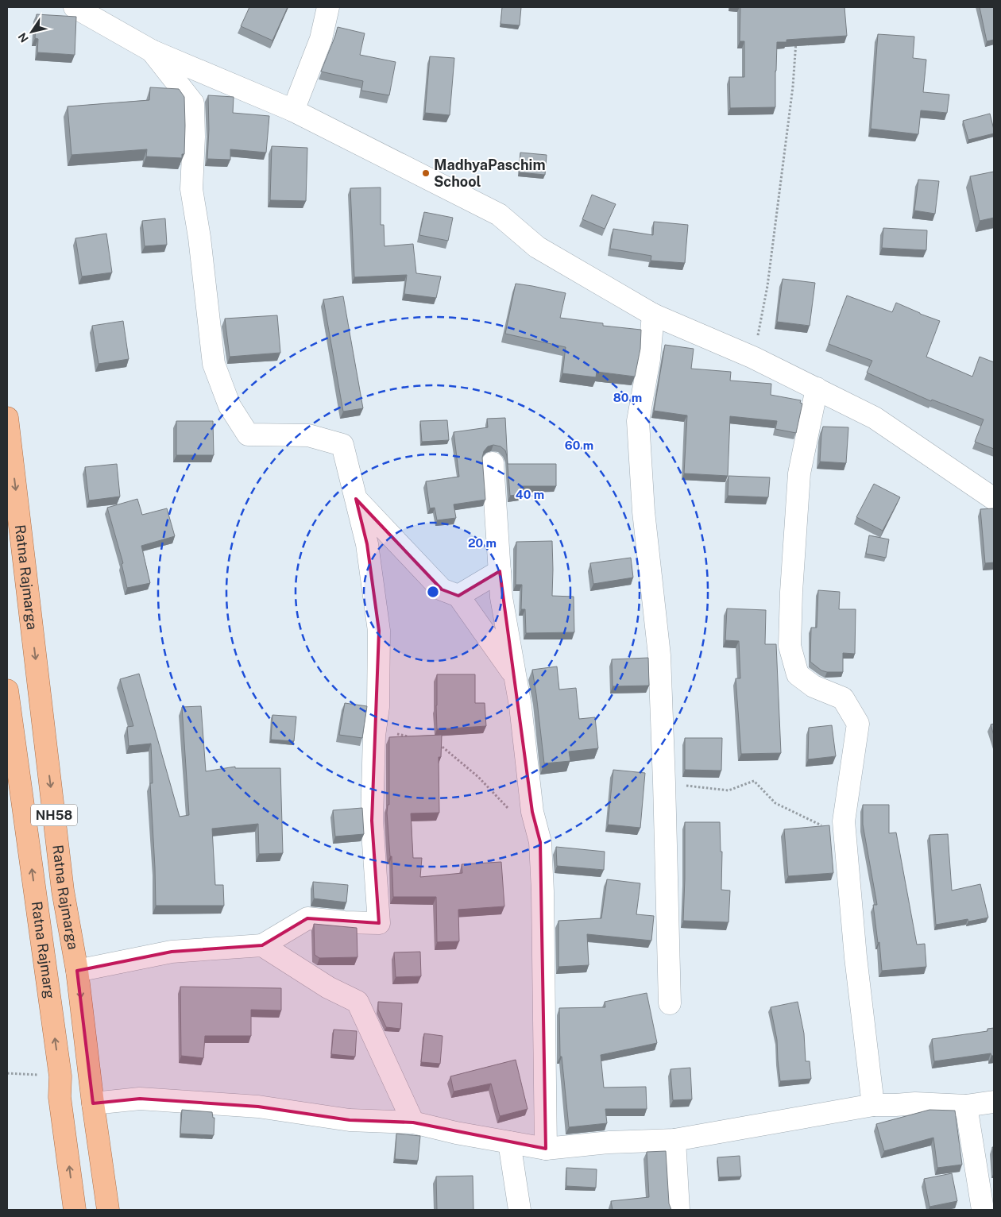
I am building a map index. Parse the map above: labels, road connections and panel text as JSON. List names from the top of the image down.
{
  "streets": {
    "main road": ["Ratna Rajmarga", "NH58", "Ratna Rajmarg"]
  },
  "one_way": ["Ratna Rajmarga", "Ratna Rajmarg"],
  "places": ["MadhyaPaschim School"],
  "north": "bottom left",
  "rings": [
    "80 m",
    "60 m",
    "40 m",
    "20 m"
  ]
}
